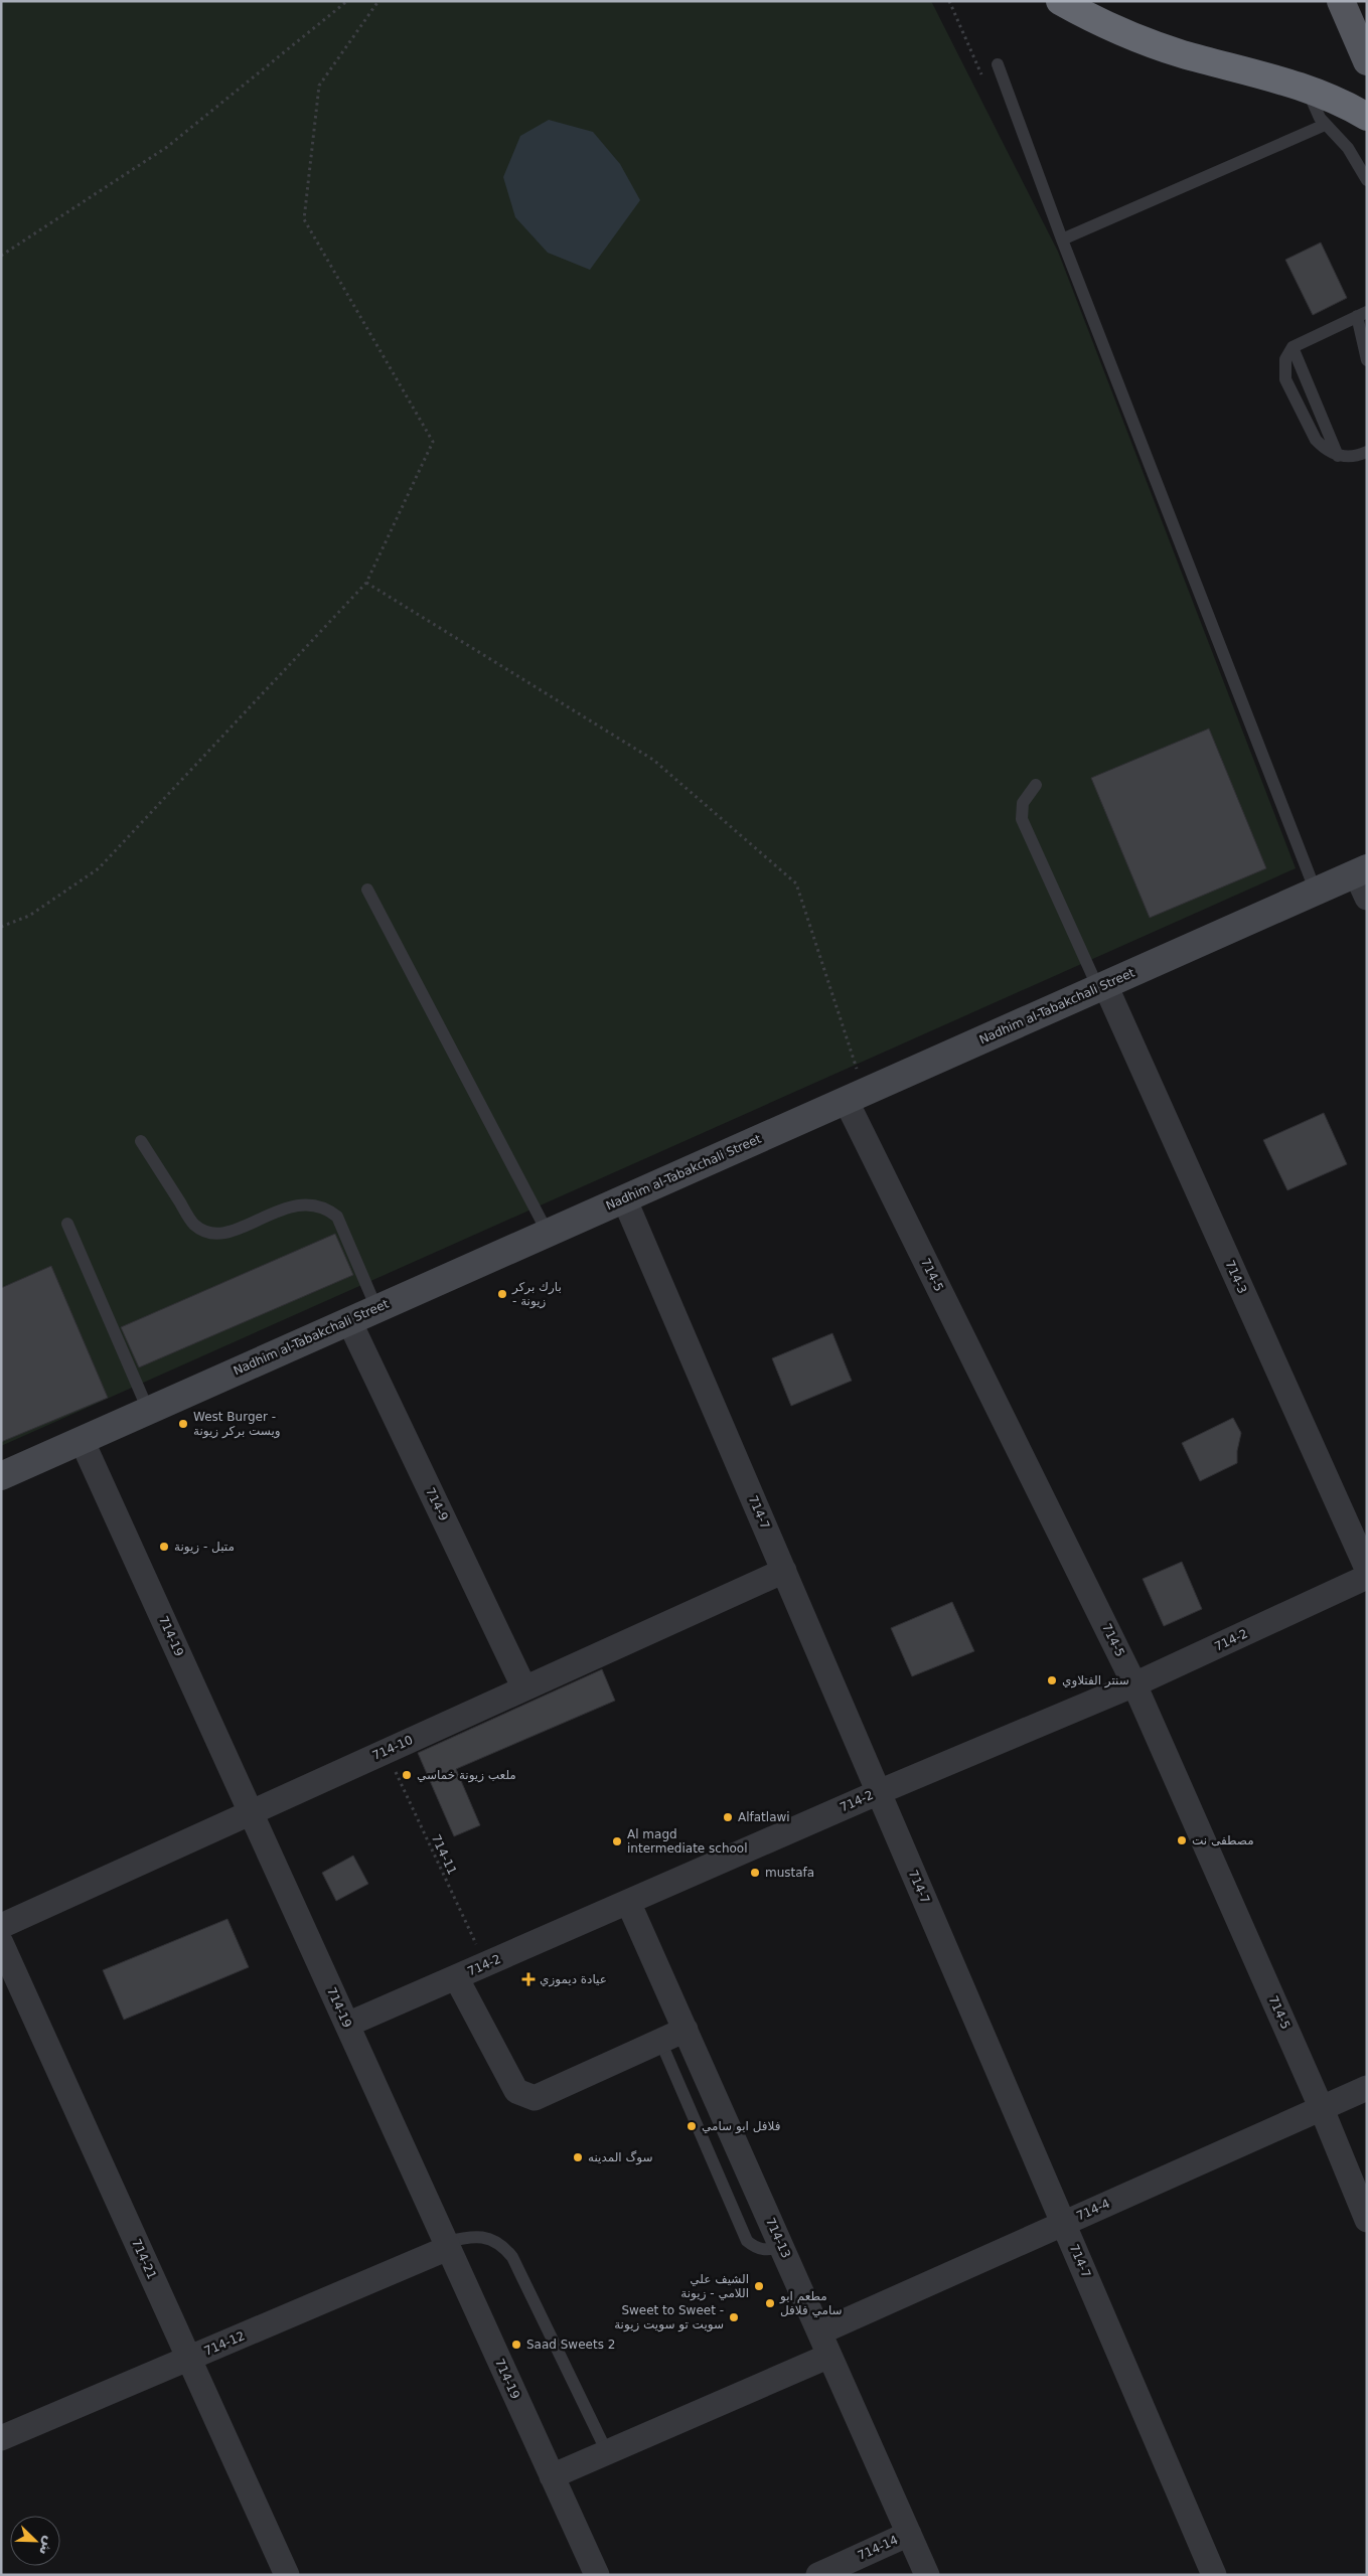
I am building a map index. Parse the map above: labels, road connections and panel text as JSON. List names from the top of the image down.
{
  "streets": {
    "main road": ["Nadhim al-Tabakchali Street"],
    "street": [
      "714-5",
      "714-3",
      "714-9",
      "714-7",
      "714-19",
      "714-2",
      "714-10",
      "714-4",
      "714-13",
      "714-21",
      "714-12",
      "714-14"
    ],
    "path": ["714-11"]
  },
  "crossings": [
    ["Nadhim al-Tabakchali Street", "714-5"],
    ["Nadhim al-Tabakchali Street", "714-3"],
    ["Nadhim al-Tabakchali Street", "714-9"],
    ["Nadhim al-Tabakchali Street", "714-7"],
    ["Nadhim al-Tabakchali Street", "714-19"],
    ["714-5", "714-2"],
    ["714-5", "714-4"],
    ["714-9", "714-10"],
    ["714-7", "714-2"],
    ["714-7", "714-10"],
    ["714-7", "714-4"],
    ["714-19", "714-2"],
    ["714-19", "714-10"],
    ["714-19", "714-12"],
    ["714-2", "714-11"],
    ["714-2", "714-13"],
    ["714-10", "714-11"],
    ["714-4", "714-13"],
    ["714-13", "714-14"],
    ["714-21", "714-12"]
  ],
  "places": {
    "other": [
      "بارك بركر - زيونة",
      "West Burger - ويست بركر زيونة",
      "متبل - زيونة",
      "سنتر الفتلاوي",
      "ملعب زيونة خماسي",
      "Alfatlawi",
      "مصطفى نت",
      "Al magd intermediate school",
      "mustafa",
      "فلافل ابو سامي",
      "سوگ المدينه",
      "الشيف علي اللامي - زيونة",
      "مطعم ابو سامي فلافل",
      "Sweet to Sweet - سويت تو سويت زيونة",
      "Saad Sweets 2"
    ],
    "health": ["عيادة ديموزي"]
  },
  "north": "bottom right"
}
